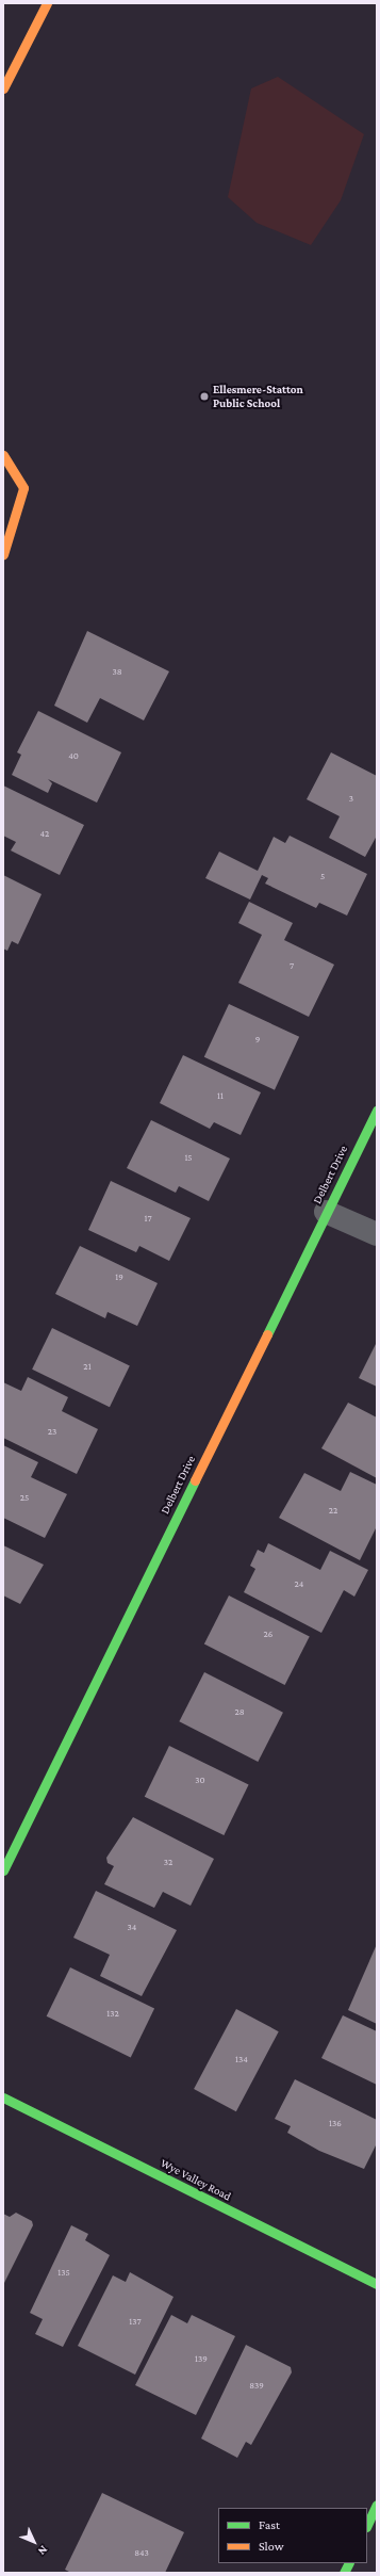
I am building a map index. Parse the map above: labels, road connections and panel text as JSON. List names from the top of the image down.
{
  "streets": {
    "street": ["Delbert Drive", "Wye Valley Road"]
  },
  "places": ["Ellesmere-Statton Public School"],
  "house_numbers": [
    "38",
    "40",
    "3",
    "42",
    "5",
    "7",
    "9",
    "11",
    "15",
    "17",
    "19",
    "21",
    "23",
    "25",
    "22",
    "24",
    "26",
    "28",
    "30",
    "32",
    "34",
    "132",
    "134",
    "136",
    "135",
    "137",
    "139",
    "839",
    "843"
  ],
  "legend": ["Fast", "Slow"],
  "north": "bottom right"
}
